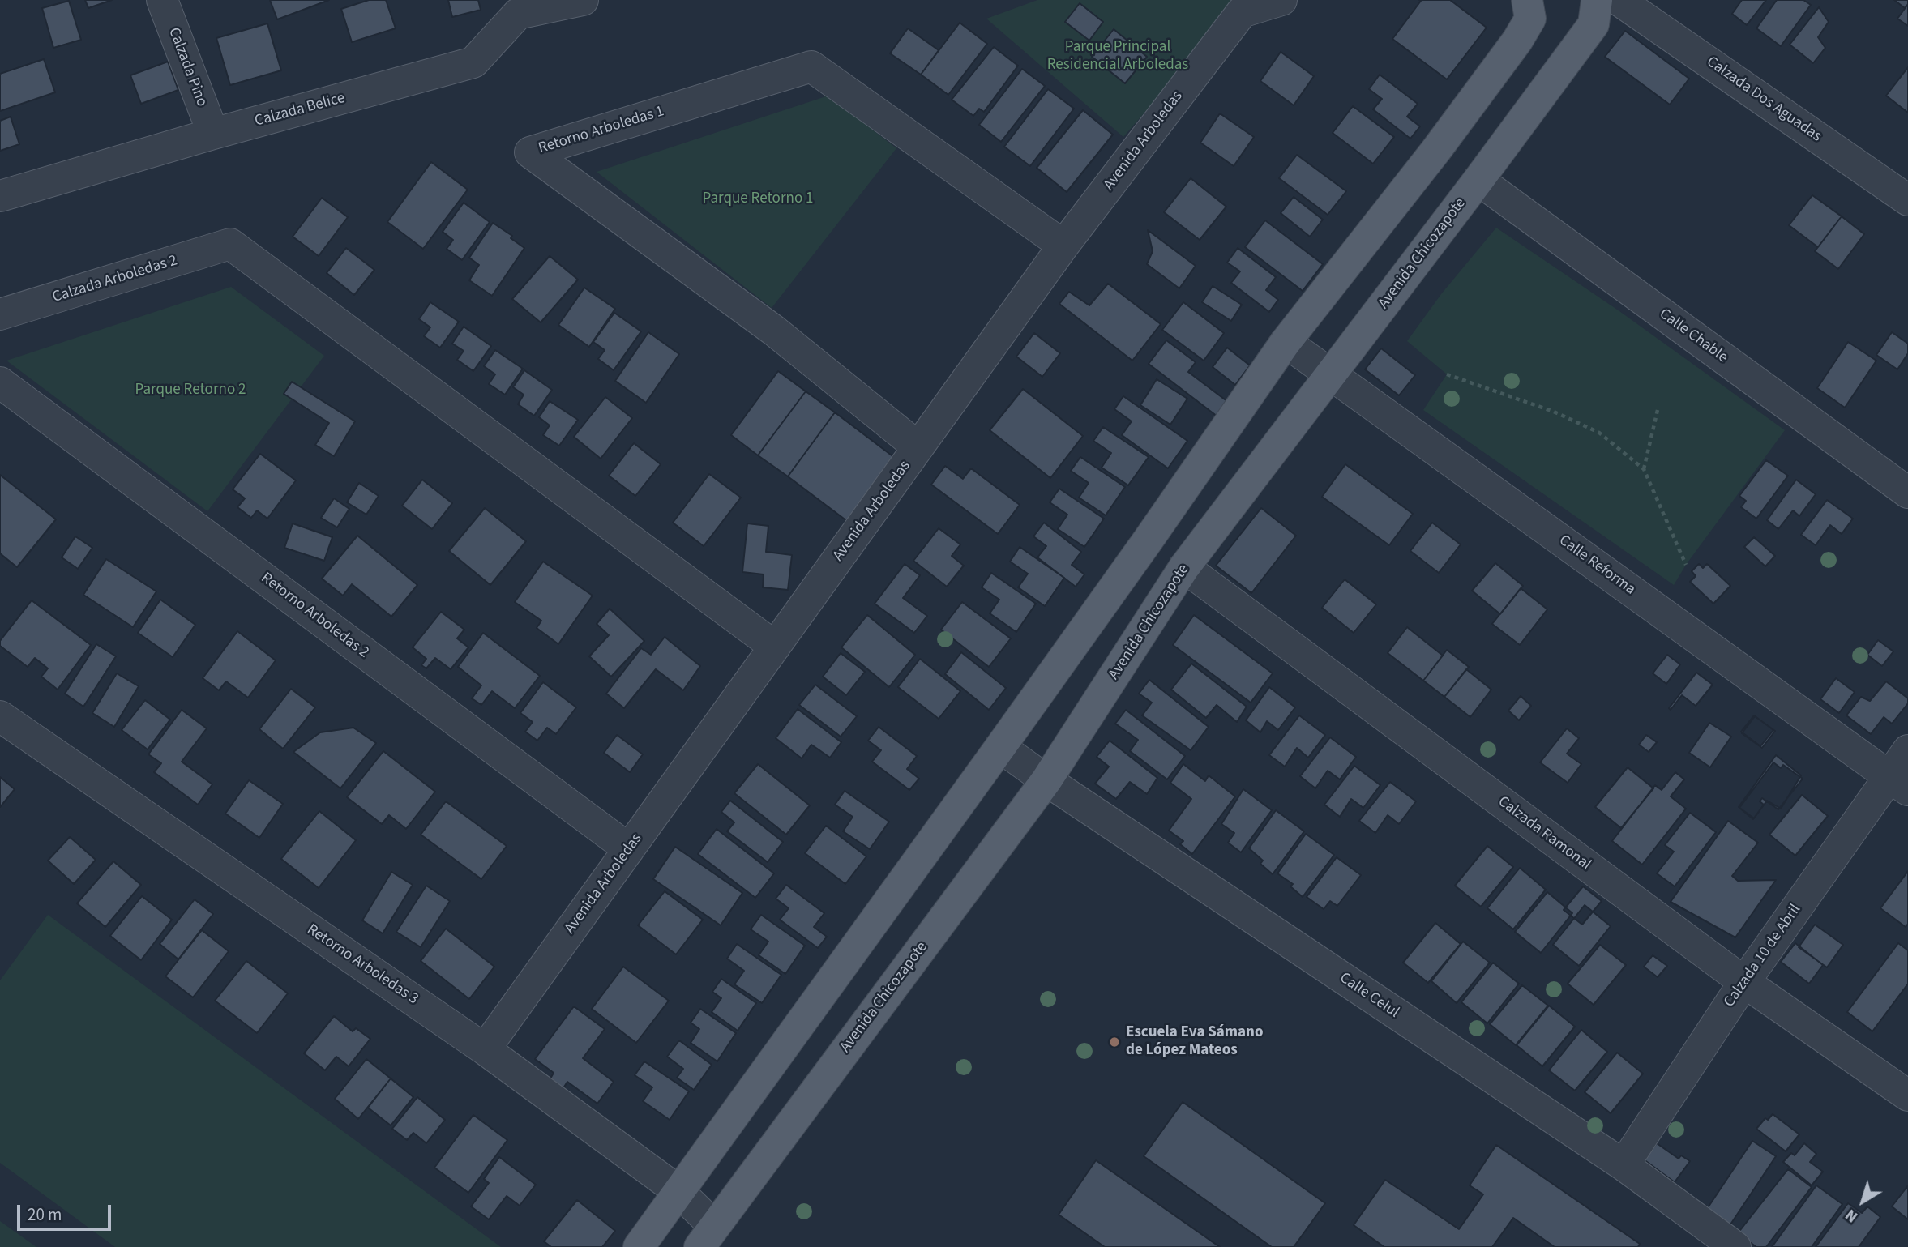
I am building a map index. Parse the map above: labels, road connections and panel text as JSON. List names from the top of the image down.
{
  "streets": {
    "main road": ["Avenida Chicozapote"],
    "street": [
      "Calzada Pino",
      "Calzada Dos Aguadas",
      "Calzada Belice",
      "Retorno Arboledas 1",
      "Avenida Arboledas",
      "Calzada Arboledas 2",
      "Calle Chable",
      "Calle Reforma",
      "Retorno Arboledas 2",
      "Calzada Ramonal",
      "Calzada 10 de Abril",
      "Retorno Arboledas 3",
      "Calle Celul"
    ]
  },
  "crossings": [
    ["Calzada Pino", "Calzada Belice"],
    ["Retorno Arboledas 1", "Avenida Arboledas"],
    ["Avenida Arboledas", "Calzada Arboledas 2"],
    ["Avenida Arboledas", "Retorno Arboledas 2"],
    ["Avenida Arboledas", "Retorno Arboledas 3"],
    ["Avenida Chicozapote", "Calle Chable"],
    ["Avenida Chicozapote", "Calle Reforma"],
    ["Avenida Chicozapote", "Calzada Ramonal"],
    ["Avenida Chicozapote", "Retorno Arboledas 3"],
    ["Avenida Chicozapote", "Calle Celul"],
    ["Calle Reforma", "Calzada 10 de Abril"],
    ["Calzada Ramonal", "Calzada 10 de Abril"],
    ["Calzada 10 de Abril", "Calle Celul"]
  ],
  "parks": ["Parque Principal Residencial Arboledas", "Parque Retorno 1", "Parque Retorno 2"],
  "places": ["Escuela Eva Sámano de López Mateos"],
  "scale_bar": "20 m",
  "north": "bottom left"
}
